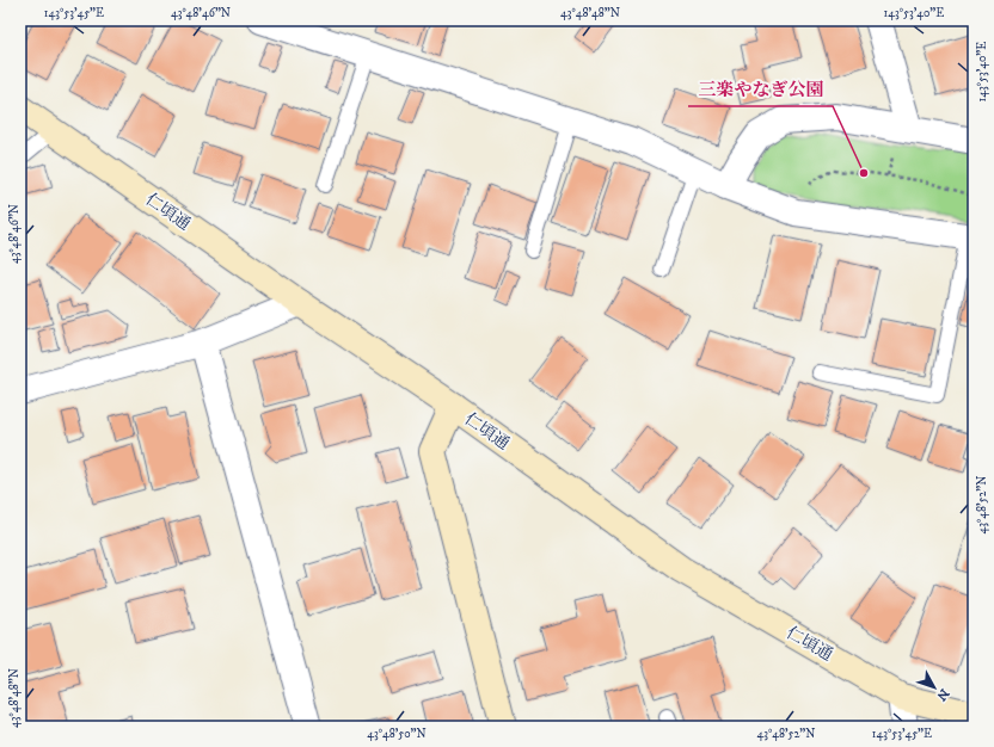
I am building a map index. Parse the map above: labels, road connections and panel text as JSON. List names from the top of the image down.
{
  "streets": {
    "street": ["仁頃通"]
  },
  "places": ["三楽やなぎ公園"],
  "north": "bottom right",
  "coordinates": [
    "143°53'45\"E",
    "43°48'46\"N",
    "43°48'48\"N",
    "143°53'40\"E",
    "43°48'52\"N",
    "43°48'50\"N"
  ]
}
